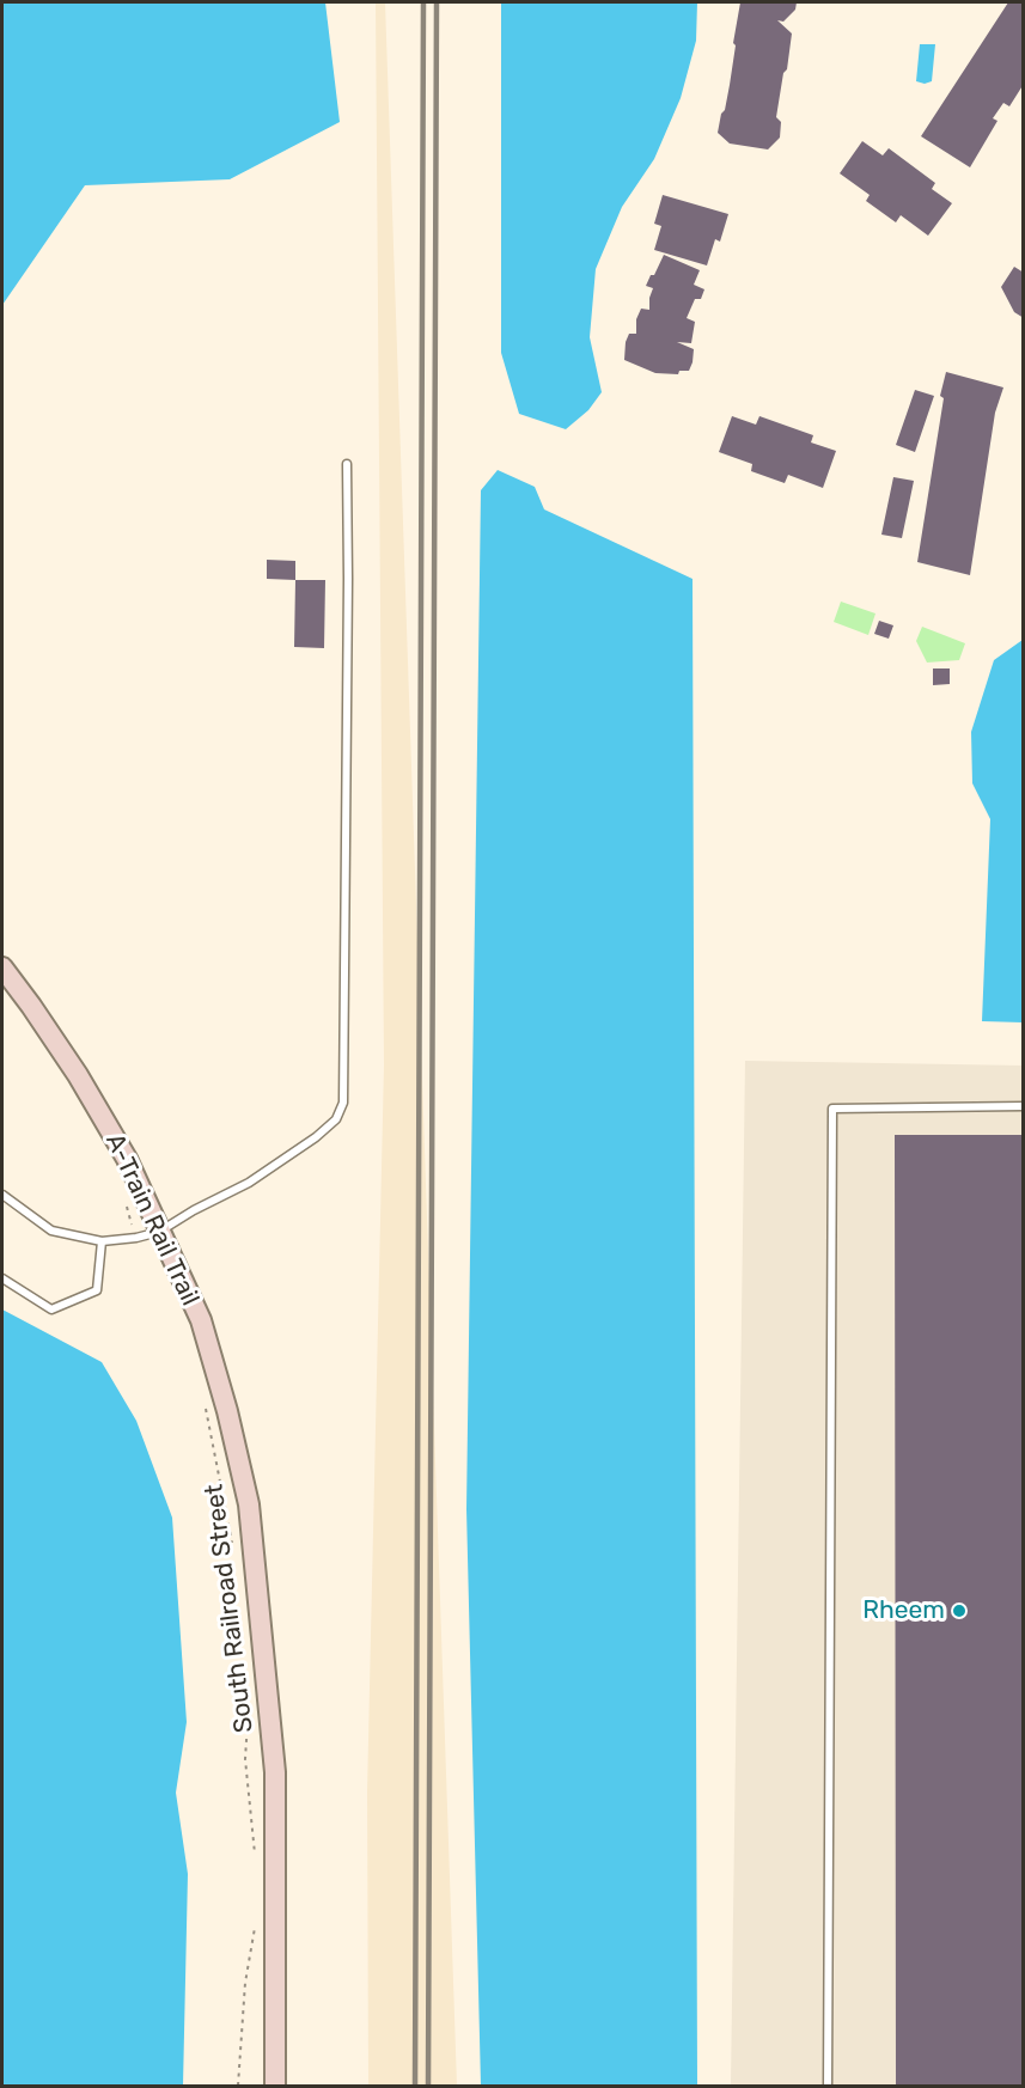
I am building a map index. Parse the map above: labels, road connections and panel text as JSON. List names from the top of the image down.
{
  "streets": {
    "street": ["South Railroad Street"],
    "path": ["A-Train Rail Trail"]
  },
  "places": ["Rheem"]
}
